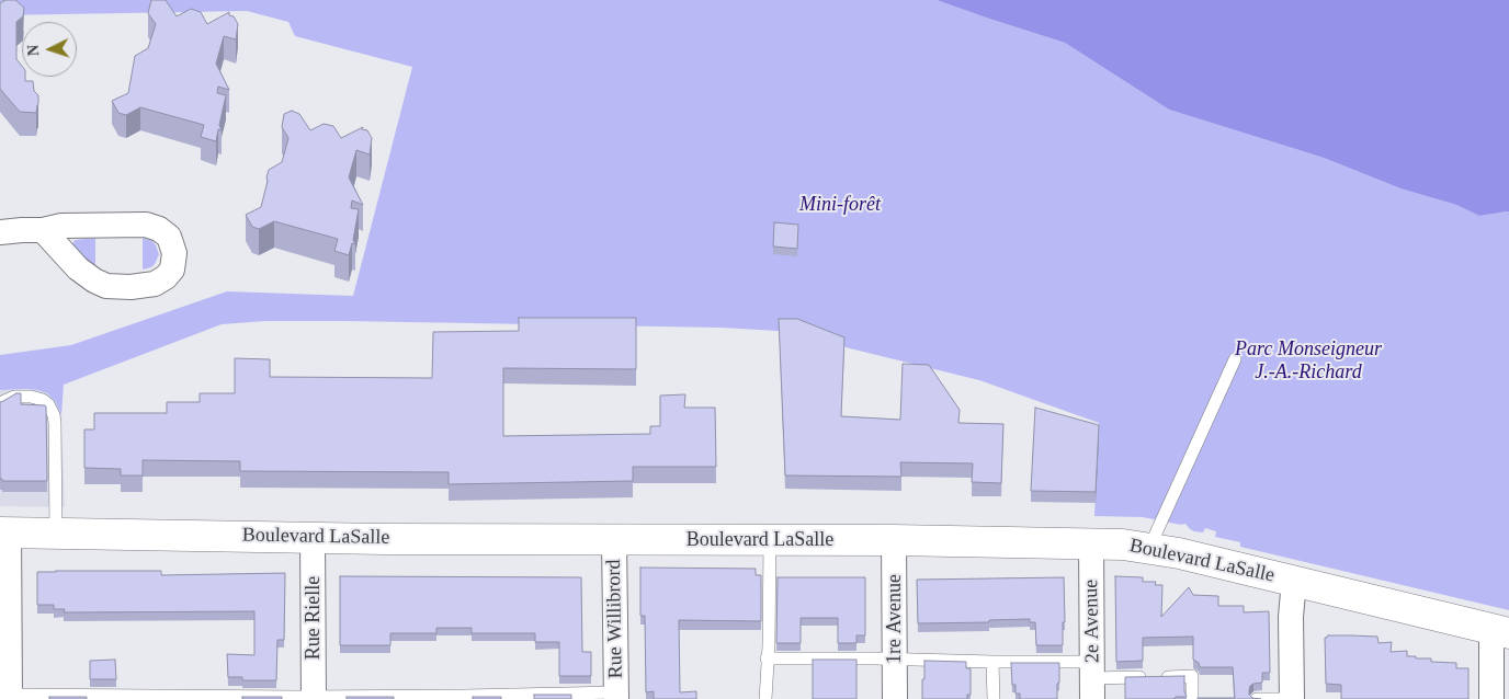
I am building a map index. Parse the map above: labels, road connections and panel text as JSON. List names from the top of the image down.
{
  "streets": {
    "main road": ["Boulevard LaSalle"],
    "street": [
      "Rue Rielle",
      "Rue Willibrord",
      "1re Avenue",
      "2e Avenue"
    ]
  },
  "crossings": [
    ["Boulevard LaSalle", "Rue Rielle"],
    ["Boulevard LaSalle", "Rue Willibrord"],
    ["Boulevard LaSalle", "1re Avenue"],
    ["Boulevard LaSalle", "2e Avenue"]
  ],
  "parks": ["Mini-forêt", "Parc Monseigneur J.-A.-Richard"],
  "north": "left"
}
